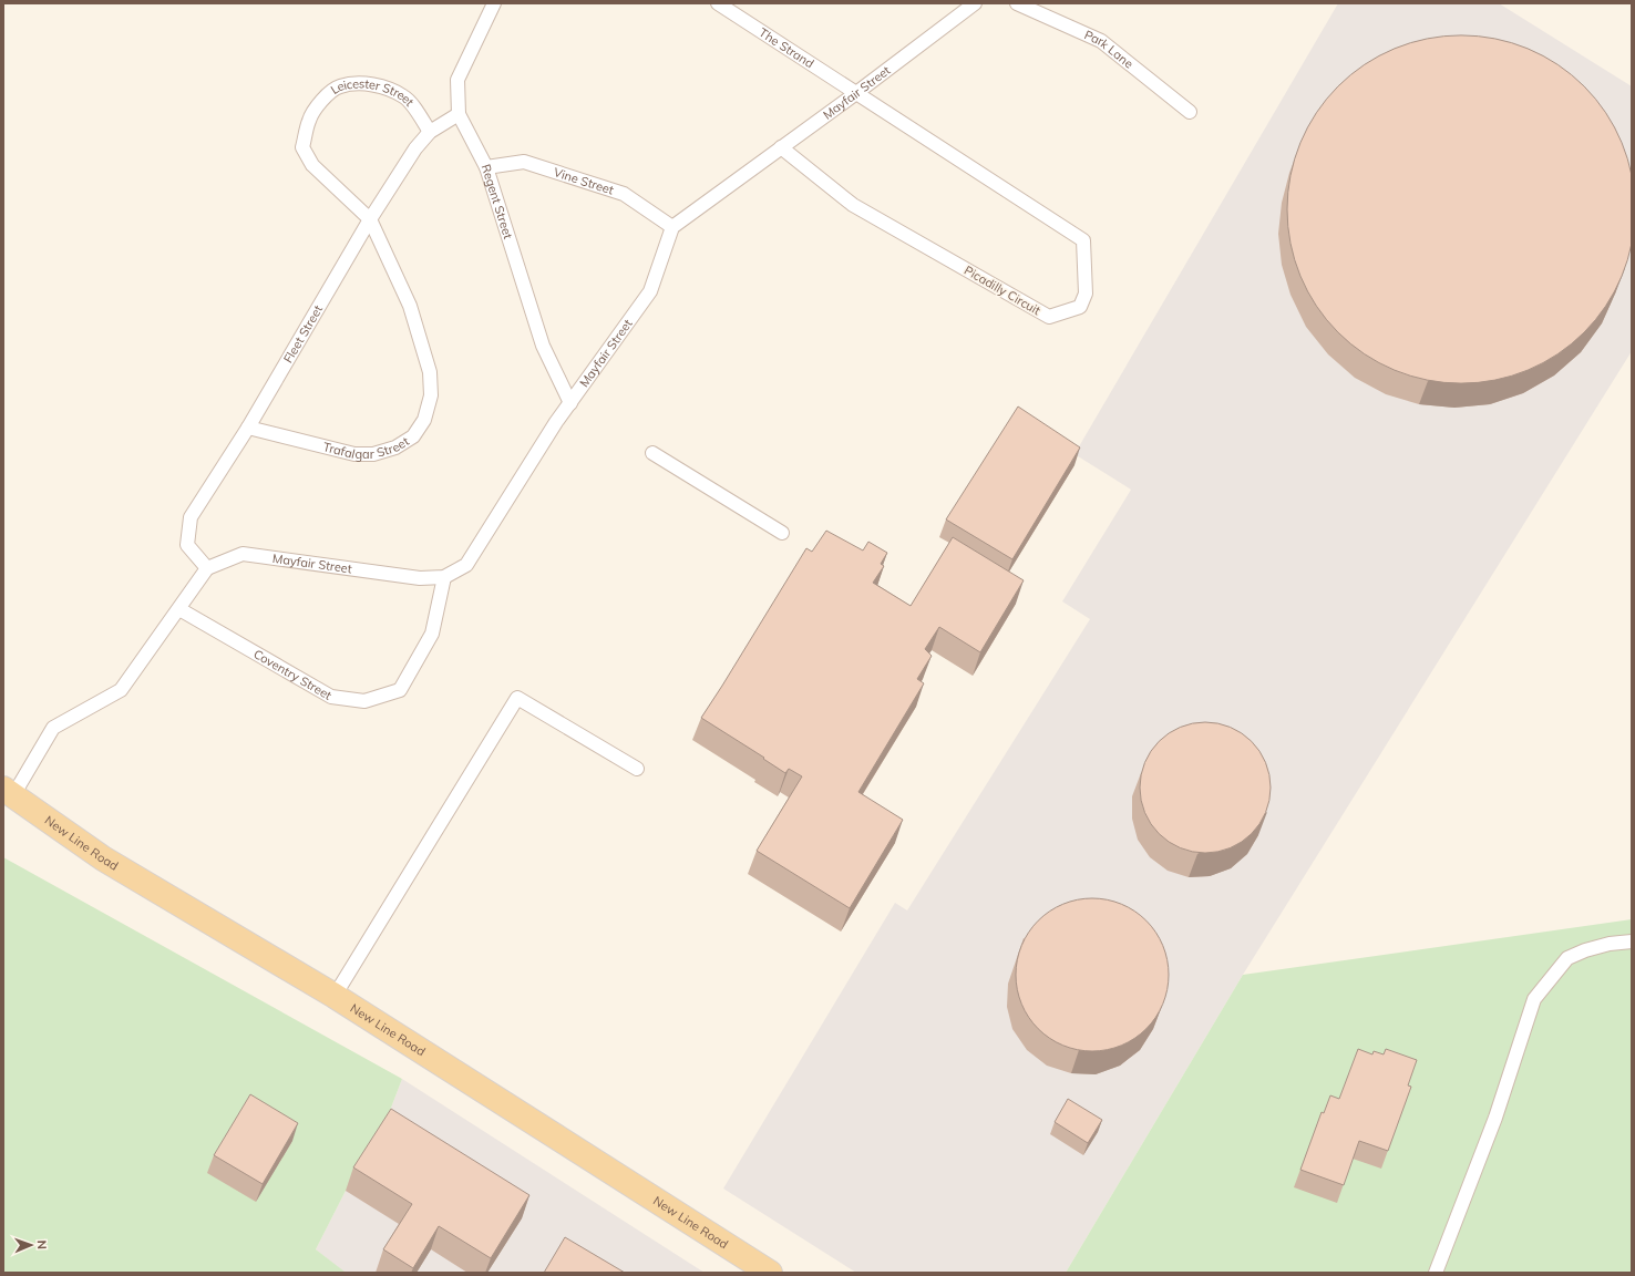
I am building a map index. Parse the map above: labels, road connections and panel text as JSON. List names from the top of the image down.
{
  "streets": {
    "main road": ["New Line Road"],
    "lane": [
      "The Strand",
      "Park Lane",
      "Mayfair Street",
      "Leicester Street",
      "Vine Street",
      "Regent Street",
      "Picadilly Circuit",
      "Fleet Street",
      "Trafalgar Street",
      "Coventry Street"
    ]
  },
  "crossings": [
    ["The Strand", "Mayfair Street"],
    ["The Strand", "Picadilly Circuit"],
    ["Mayfair Street", "Vine Street"],
    ["Mayfair Street", "Regent Street"],
    ["Mayfair Street", "Picadilly Circuit"],
    ["Mayfair Street", "Fleet Street"],
    ["Mayfair Street", "Coventry Street"],
    ["Leicester Street", "Fleet Street"],
    ["Leicester Street", "Trafalgar Street"],
    ["Vine Street", "Regent Street"],
    ["Regent Street", "Fleet Street"],
    ["Fleet Street", "Trafalgar Street"]
  ],
  "north": "right"
}
